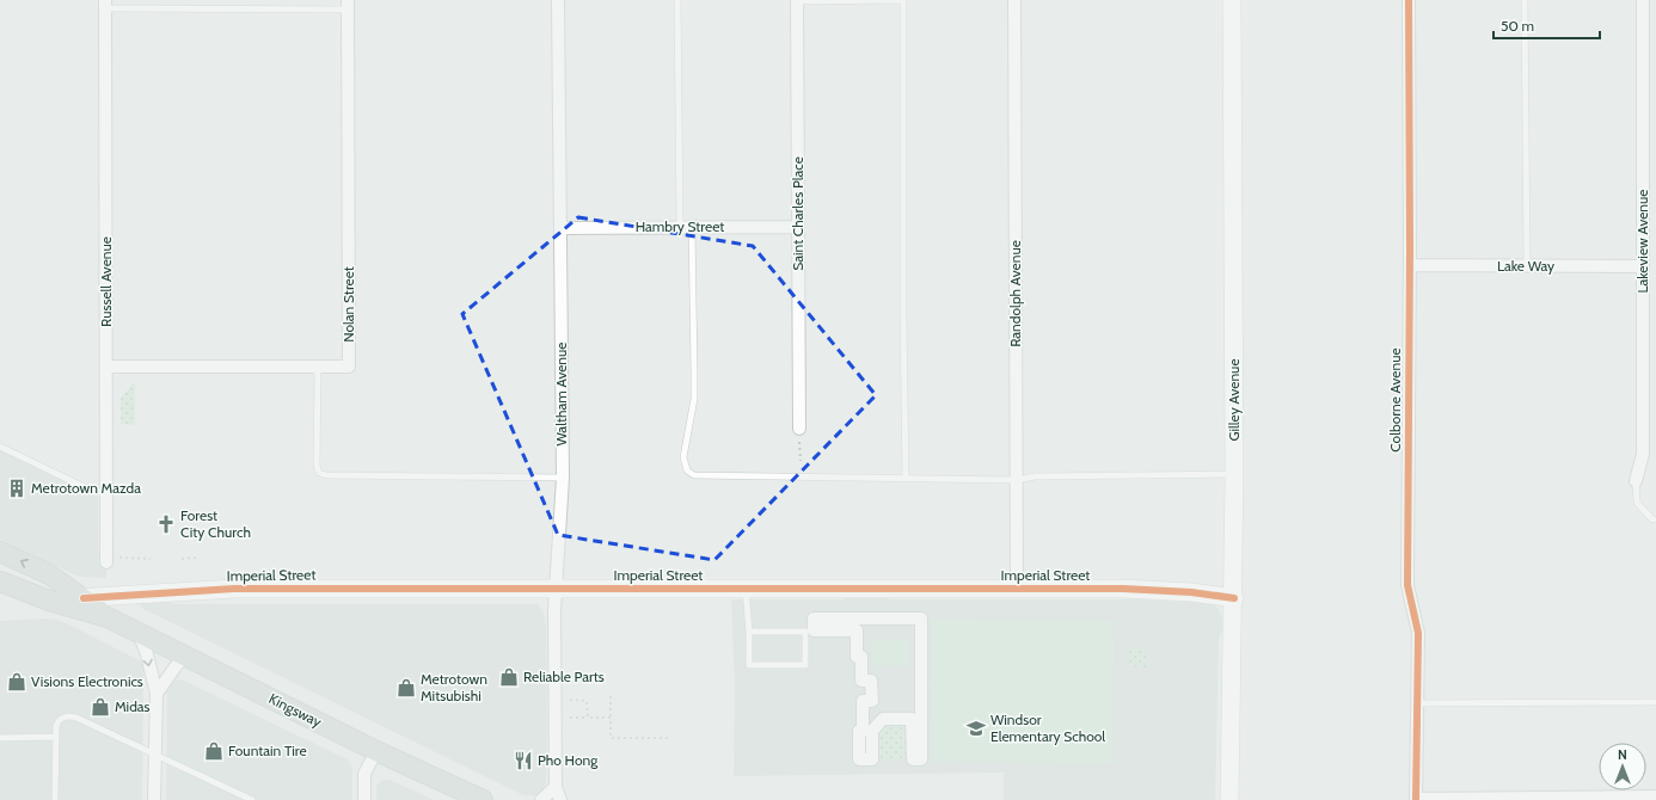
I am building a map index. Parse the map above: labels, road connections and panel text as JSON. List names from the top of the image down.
{
  "streets": {
    "main road": ["Kingsway"],
    "street": [
      "Saint Charles Place",
      "Hambry Street",
      "Lakeview Avenue",
      "Lake Way",
      "Russell Avenue",
      "Randolph Avenue",
      "Nolan Street",
      "Waltham Avenue",
      "Gilley Avenue",
      "Colborne Avenue",
      "Imperial Street"
    ]
  },
  "crossings": [
    ["Saint Charles Place", "Hambry Street"],
    ["Hambry Street", "Waltham Avenue"],
    ["Lakeview Avenue", "Lake Way"],
    ["Lake Way", "Colborne Avenue"],
    ["Russell Avenue", "Nolan Street"],
    ["Randolph Avenue", "Imperial Street"],
    ["Waltham Avenue", "Imperial Street"],
    ["Gilley Avenue", "Imperial Street"],
    ["Imperial Street", "Kingsway"]
  ],
  "places": {
    "building": ["Metrotown Mazda"],
    "church": ["Forest City Church"],
    "shop": [
      "Reliable Parts",
      "Visions Electronics",
      "Metrotown Mitsubishi",
      "Midas",
      "Fountain Tire"
    ],
    "school or university": ["Windsor Elementary School"],
    "restaurant": ["Pho Hong"]
  },
  "scale_bar": "50 m",
  "north": "top"
}
